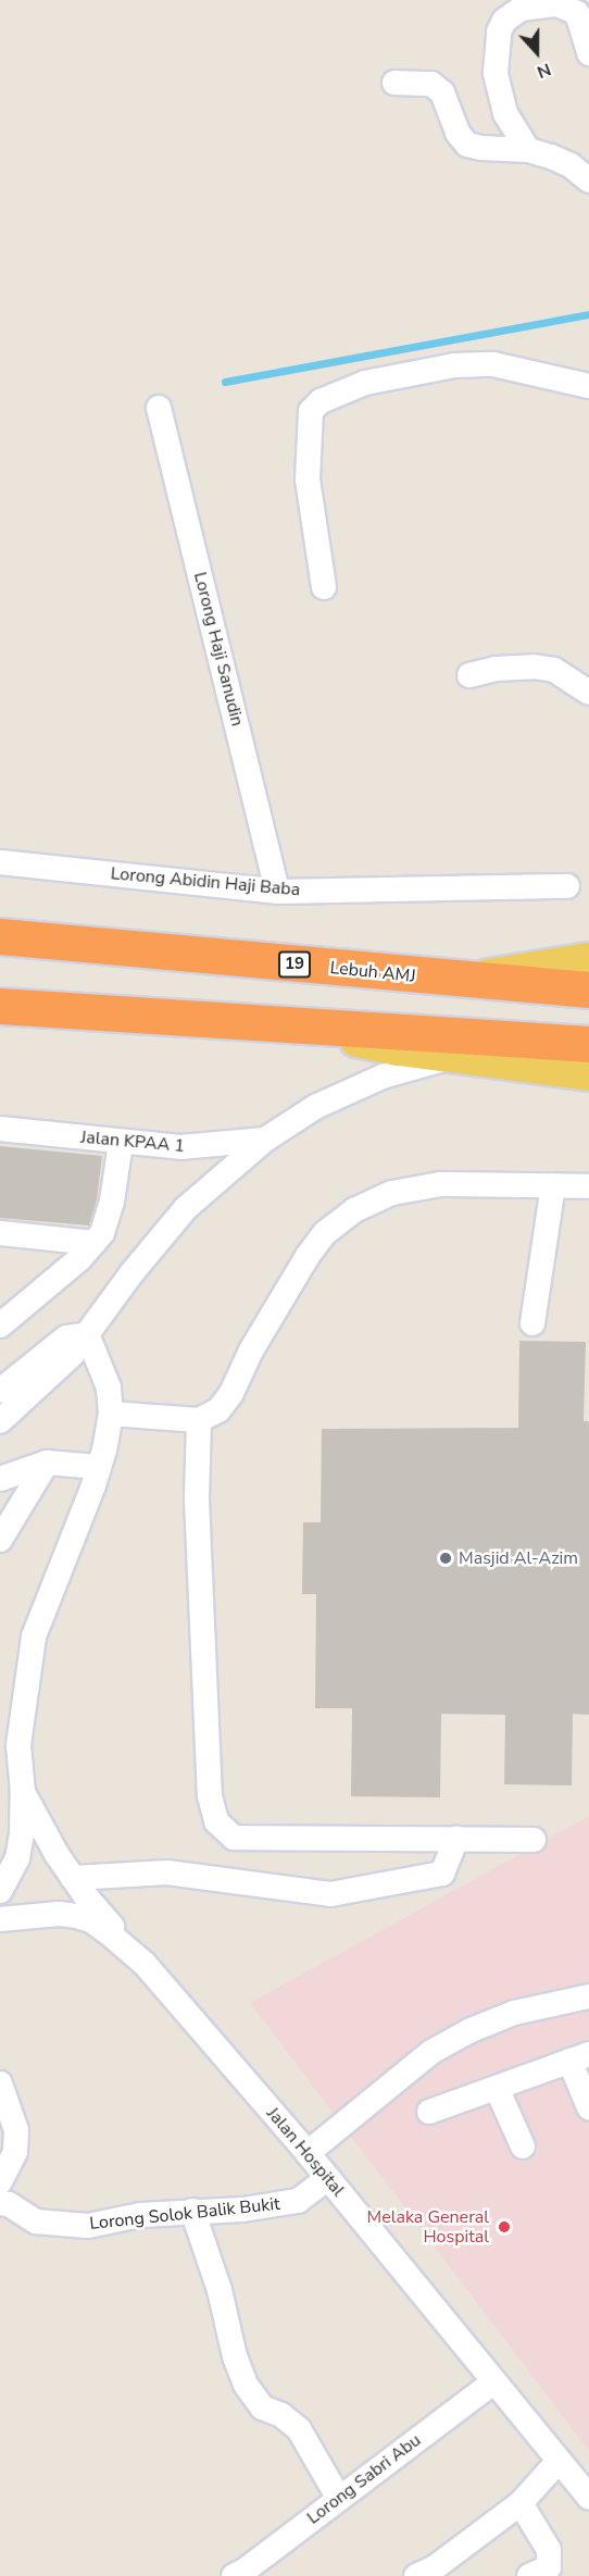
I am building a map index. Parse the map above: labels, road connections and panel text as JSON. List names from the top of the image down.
{
  "streets": {
    "highway": ["19", "Lebuh AMJ"],
    "street": [
      "Lorong Haji Sanudin",
      "Lorong Abidin Haji Baba",
      "Jalan KPAA 1",
      "Jalan Hospital",
      "Lorong Solok Balik Bukit",
      "Lorong Sabri Abu"
    ]
  },
  "crossings": [
    ["Lorong Haji Sanudin", "Lorong Abidin Haji Baba"],
    ["Jalan Hospital", "Lorong Solok Balik Bukit"],
    ["Jalan Hospital", "Lorong Sabri Abu"]
  ],
  "places": ["Masjid Al-Azim", "Melaka General Hospital"],
  "north": "bottom"
}
